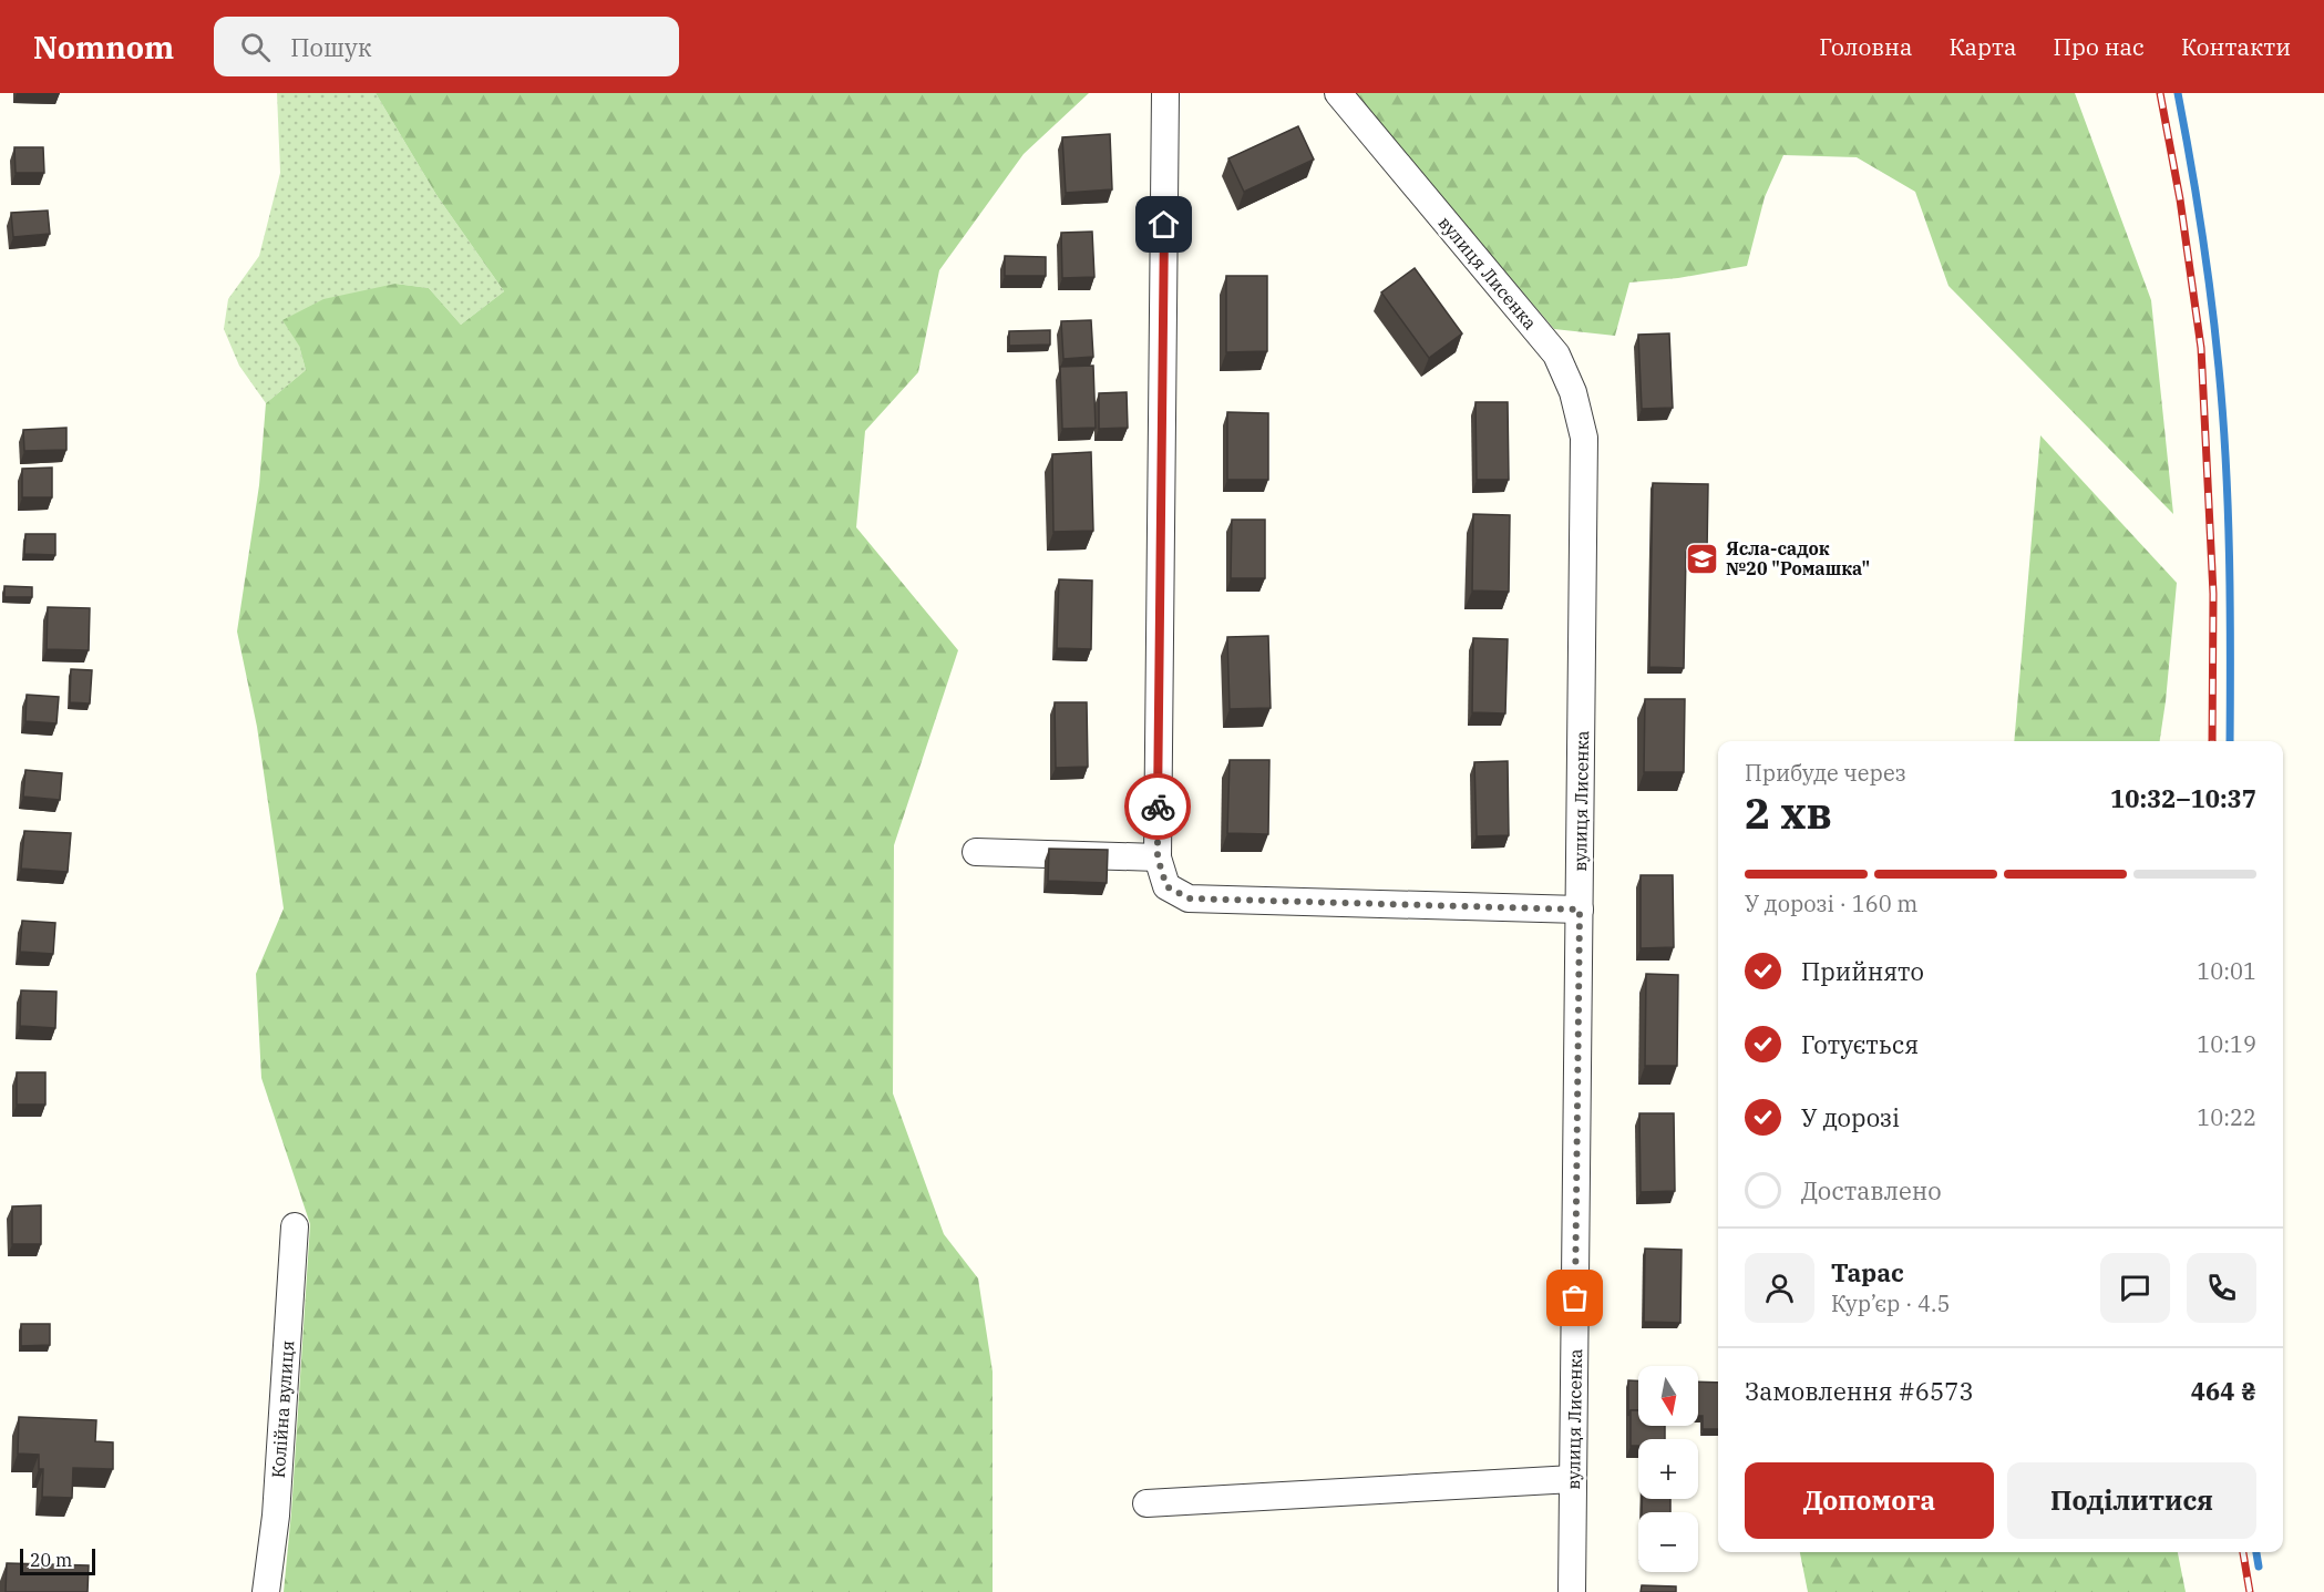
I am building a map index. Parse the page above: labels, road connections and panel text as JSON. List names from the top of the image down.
{
  "streets": {
    "street": ["вулиця Лисенка", "Колійна вулиця"]
  },
  "places": {
    "school or university": ["Ясла-садок №20 \"Ромашка\""]
  },
  "scale_bar": "20 m",
  "north": "bottom",
  "page": {
    "header": "Nomnom",
    "search": "Пошук",
    "nav": [
      "Головна",
      "Карта",
      "Про нас",
      "Контакти"
    ],
    "heading": ["2 хв", "Прибуде через", "10:32–10:37"],
    "panel": [
      "Тарас",
      "Кур’єр · 4.5",
      "Замовлення #6573",
      "464 ₴"
    ],
    "bar": "У дорозі · 160 m",
    "list": [
      ["Прийнято", "10:01"],
      ["Готується", "10:19"],
      ["У дорозі", "10:22"],
      "Доставлено"
    ],
    "map_buttons": ["+", "−"],
    "buttons": ["Допомога", "Поділитися"],
    "scale": "20 m"
  }
}
